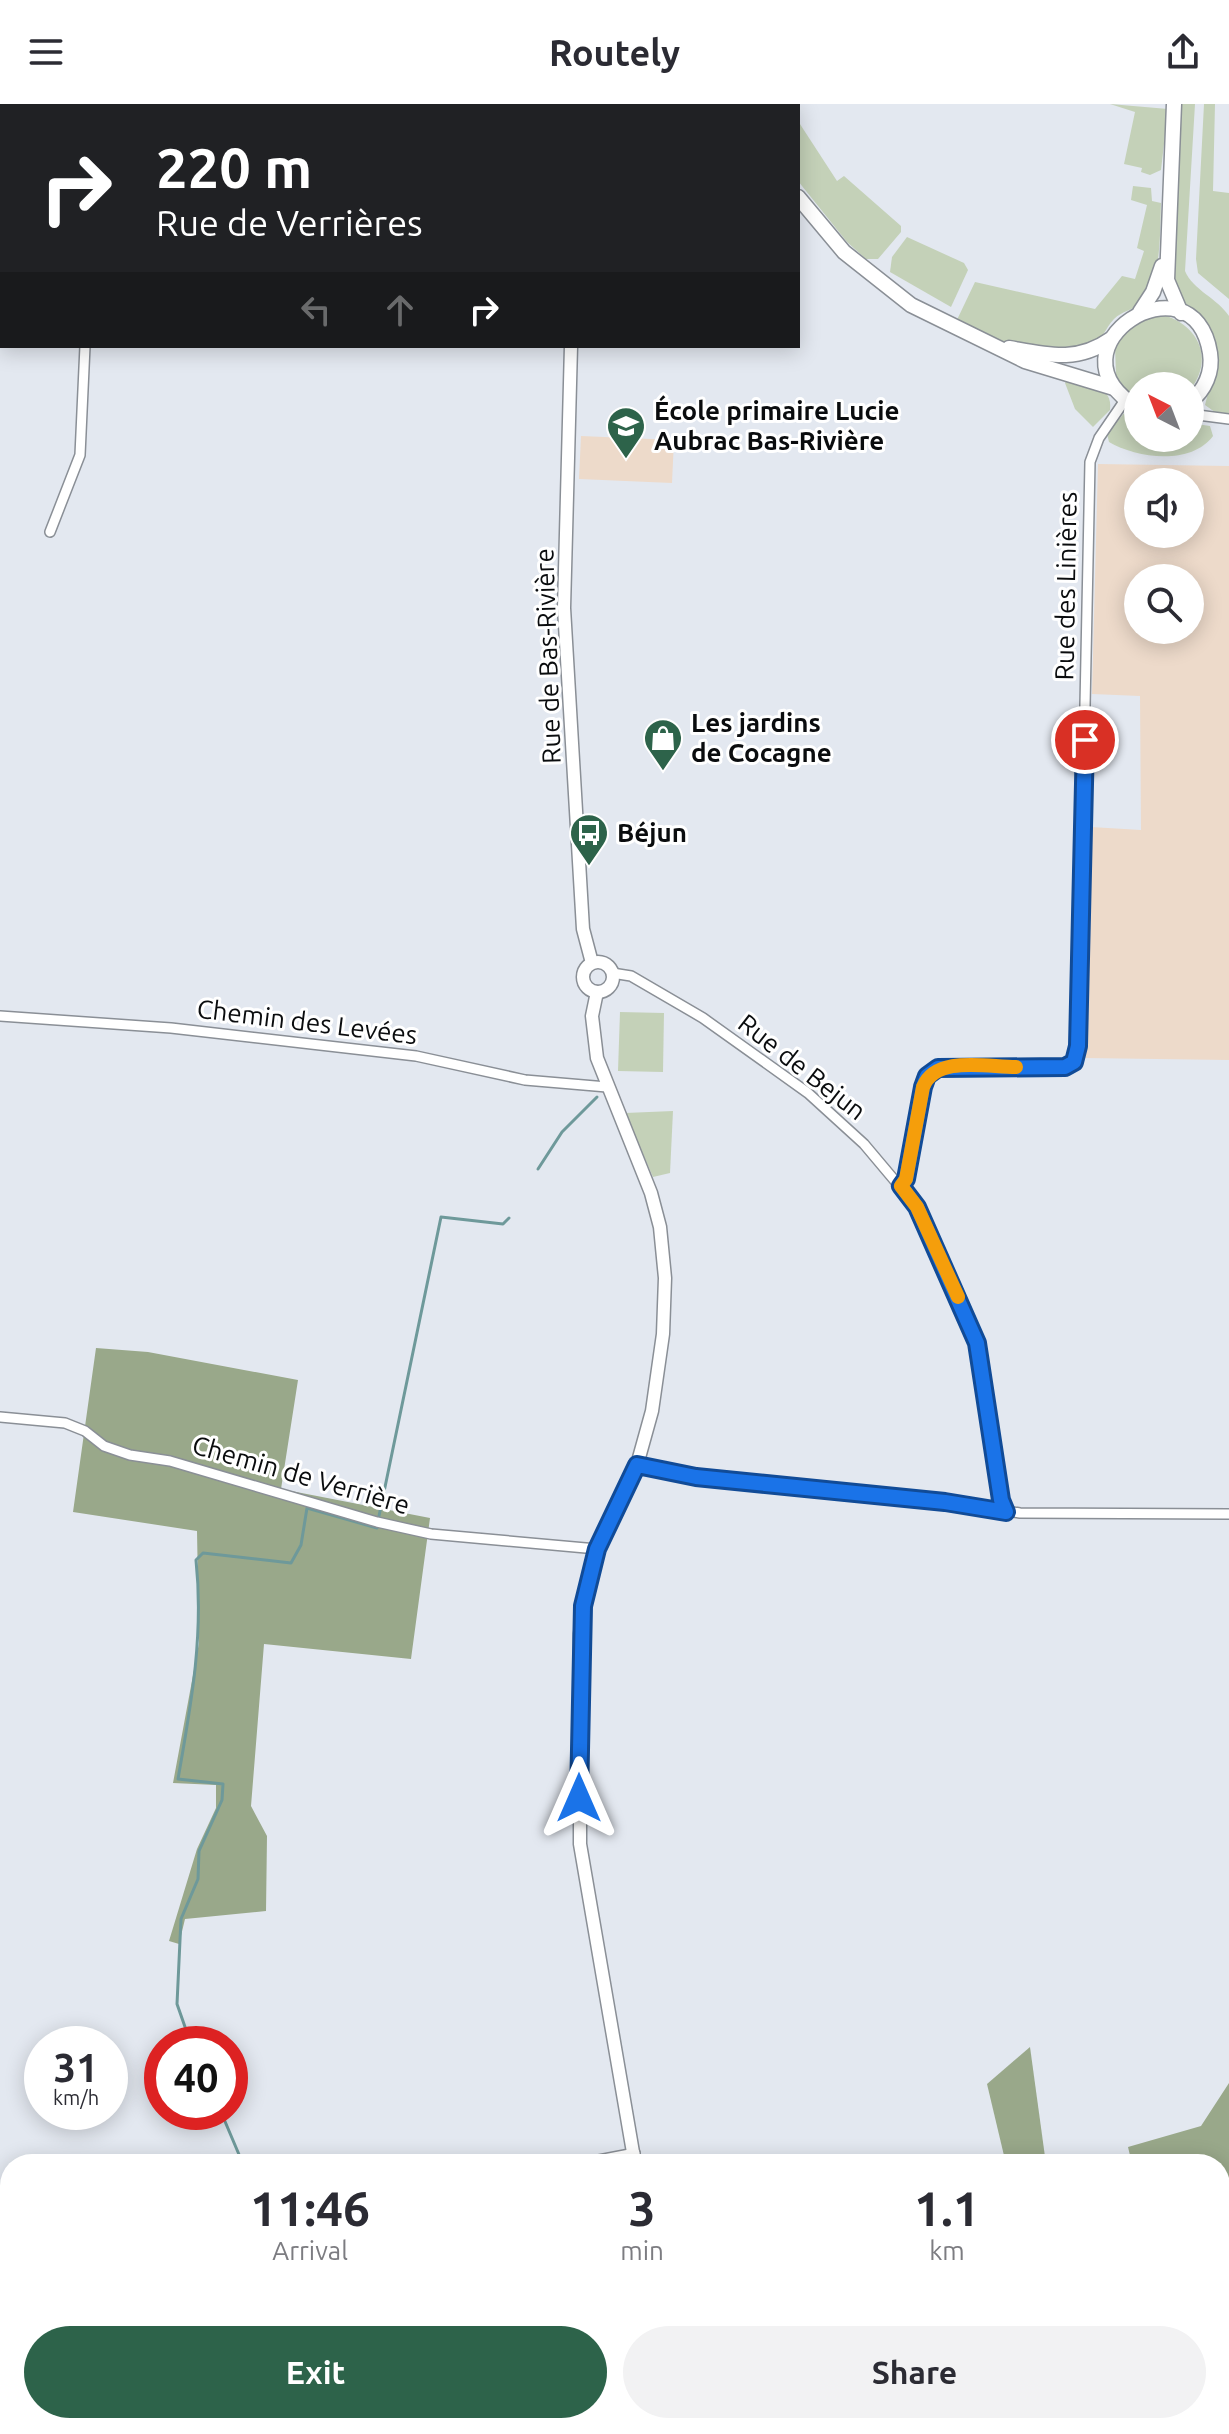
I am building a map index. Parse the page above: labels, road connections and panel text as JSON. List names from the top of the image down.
{
  "streets": {
    "street": [
      "Rue des Linières",
      "Rue de Bas-Rivière",
      "Chemin des Levées",
      "Rue de Bejun",
      "Chemin de Verrière"
    ]
  },
  "crossings": [
    ["Rue des Linières", "Rue de Bejun"],
    ["Rue de Bas-Rivière", "Rue de Bejun"]
  ],
  "places": {
    "school or university": ["École primaire Lucie Aubrac Bas-Rivière"],
    "shop": ["Les jardins de Cocagne"],
    "bus stop": ["Béjun"]
  },
  "north": "top left",
  "page": {
    "header": "Routely",
    "turn": ["220 m", "Rue de Verrières"],
    "speed": "31 km/h",
    "limit": "40",
    "eta": [
      "11:46",
      "Arrival",
      "3",
      "min",
      "1.1",
      "km"
    ],
    "buttons": ["Exit", "Share"]
  }
}
